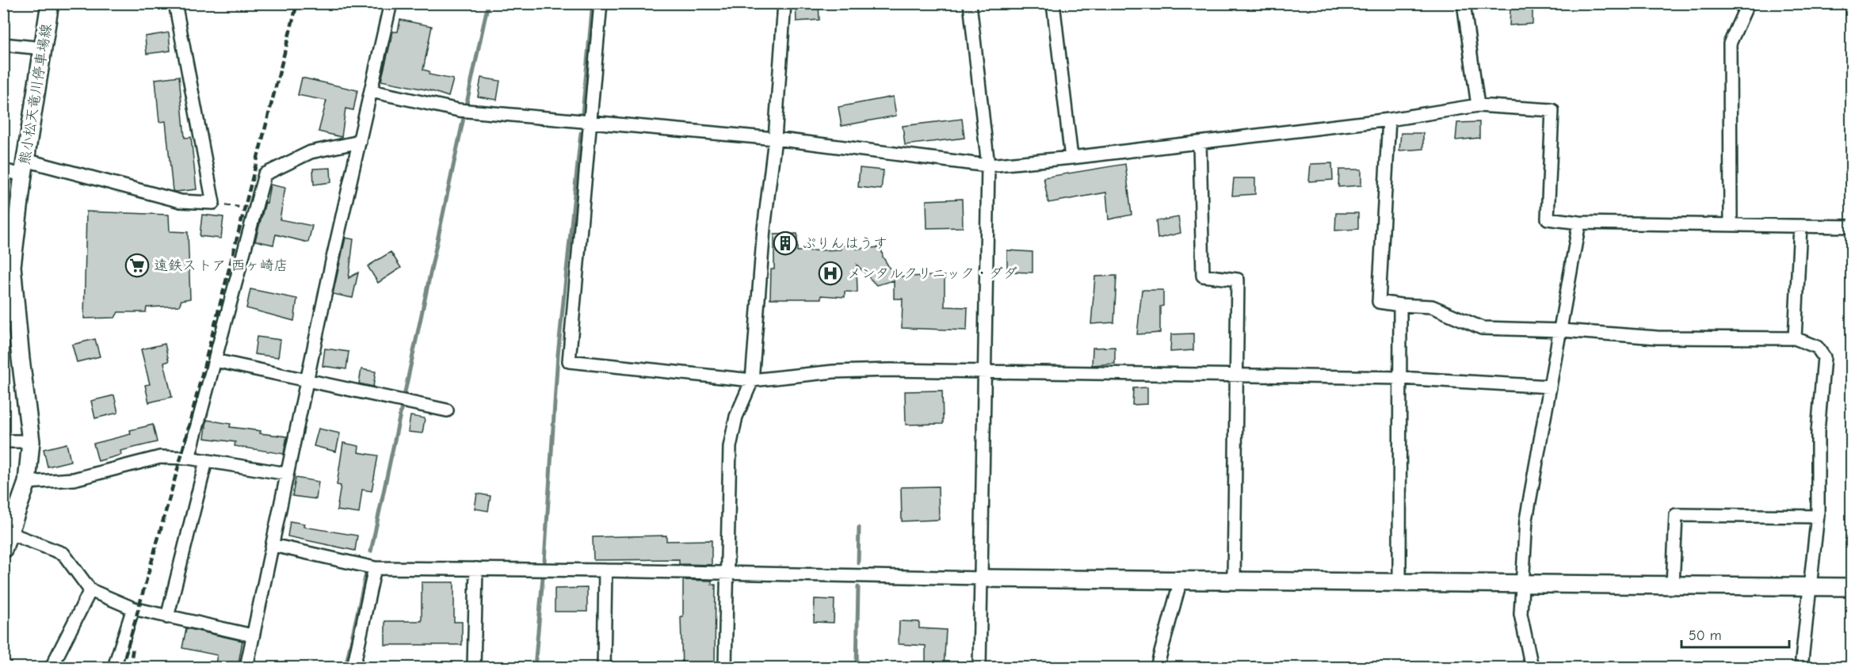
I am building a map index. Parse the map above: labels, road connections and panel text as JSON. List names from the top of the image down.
{
  "streets": {
    "street": ["熊小松天竜川停車場線"]
  },
  "places": {
    "building": ["ぷりんはうす"],
    "supermarket": ["遠鉄ストア 西ヶ崎店"],
    "hospital": ["メンタルクリニック・ダダ"]
  },
  "scale_bar": "50 m"
}
